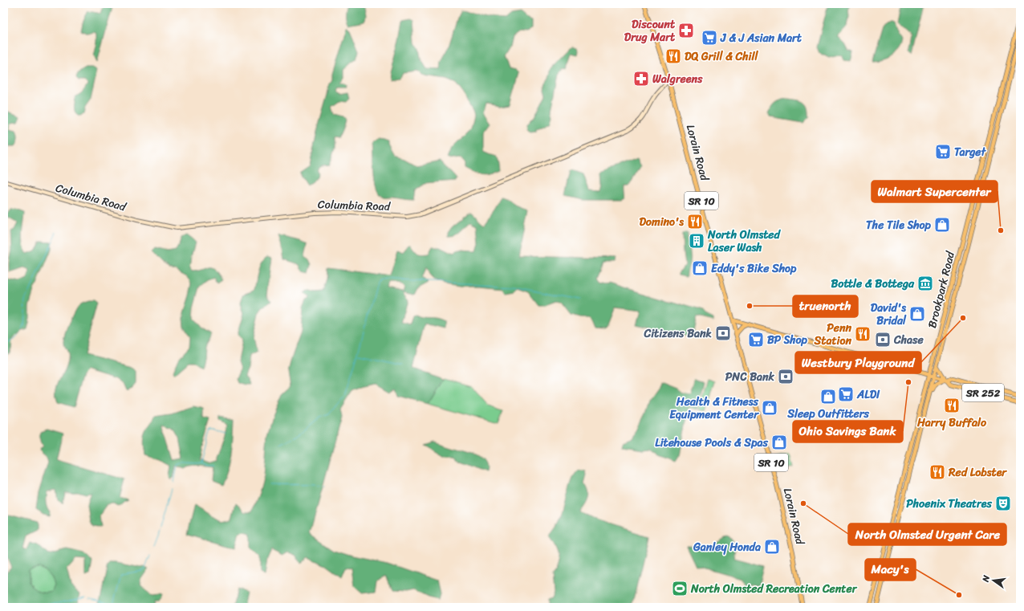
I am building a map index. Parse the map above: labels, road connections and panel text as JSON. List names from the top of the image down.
{
  "streets": {
    "main road": [
      "Lorain Road",
      "Columbia Road",
      "SR 10",
      "Brookpark Road",
      "SR 252"
    ]
  },
  "crossings": [
    ["Lorain Road", "Columbia Road"],
    ["Lorain Road", "SR 252"],
    ["Brookpark Road", "SR 252"]
  ],
  "places": {
    "pharmacy": ["Discount Drug Mart", "Walgreens"],
    "supermarket": [
      "J & J Asian Mart",
      "Target",
      "BP Shop",
      "ALDI"
    ],
    "restaurant": [
      "DQ Grill & Chill",
      "Domino's",
      "Penn Station",
      "Harry Buffalo",
      "Red Lobster"
    ],
    "shop": [
      "The Tile Shop",
      "Eddy's Bike Shop",
      "David's Bridal",
      "Sleep Outfitters",
      "Health & Fitness Equipment Center",
      "Litehouse Pools & Spas",
      "Ganley Honda"
    ],
    "other": [
      "Walmart Supercenter",
      "truenorth",
      "Westbury Playground",
      "Ohio Savings Bank",
      "North Olmsted Urgent Care",
      "Macy's"
    ],
    "building": ["North Olmsted Laser Wash"],
    "museum": ["Bottle & Bottega"],
    "bank": ["Citizens Bank", "Chase", "PNC Bank"],
    "theatre": ["Phoenix Theatres"],
    "sports": ["North Olmsted Recreation Center"]
  },
  "north": "left"
}
